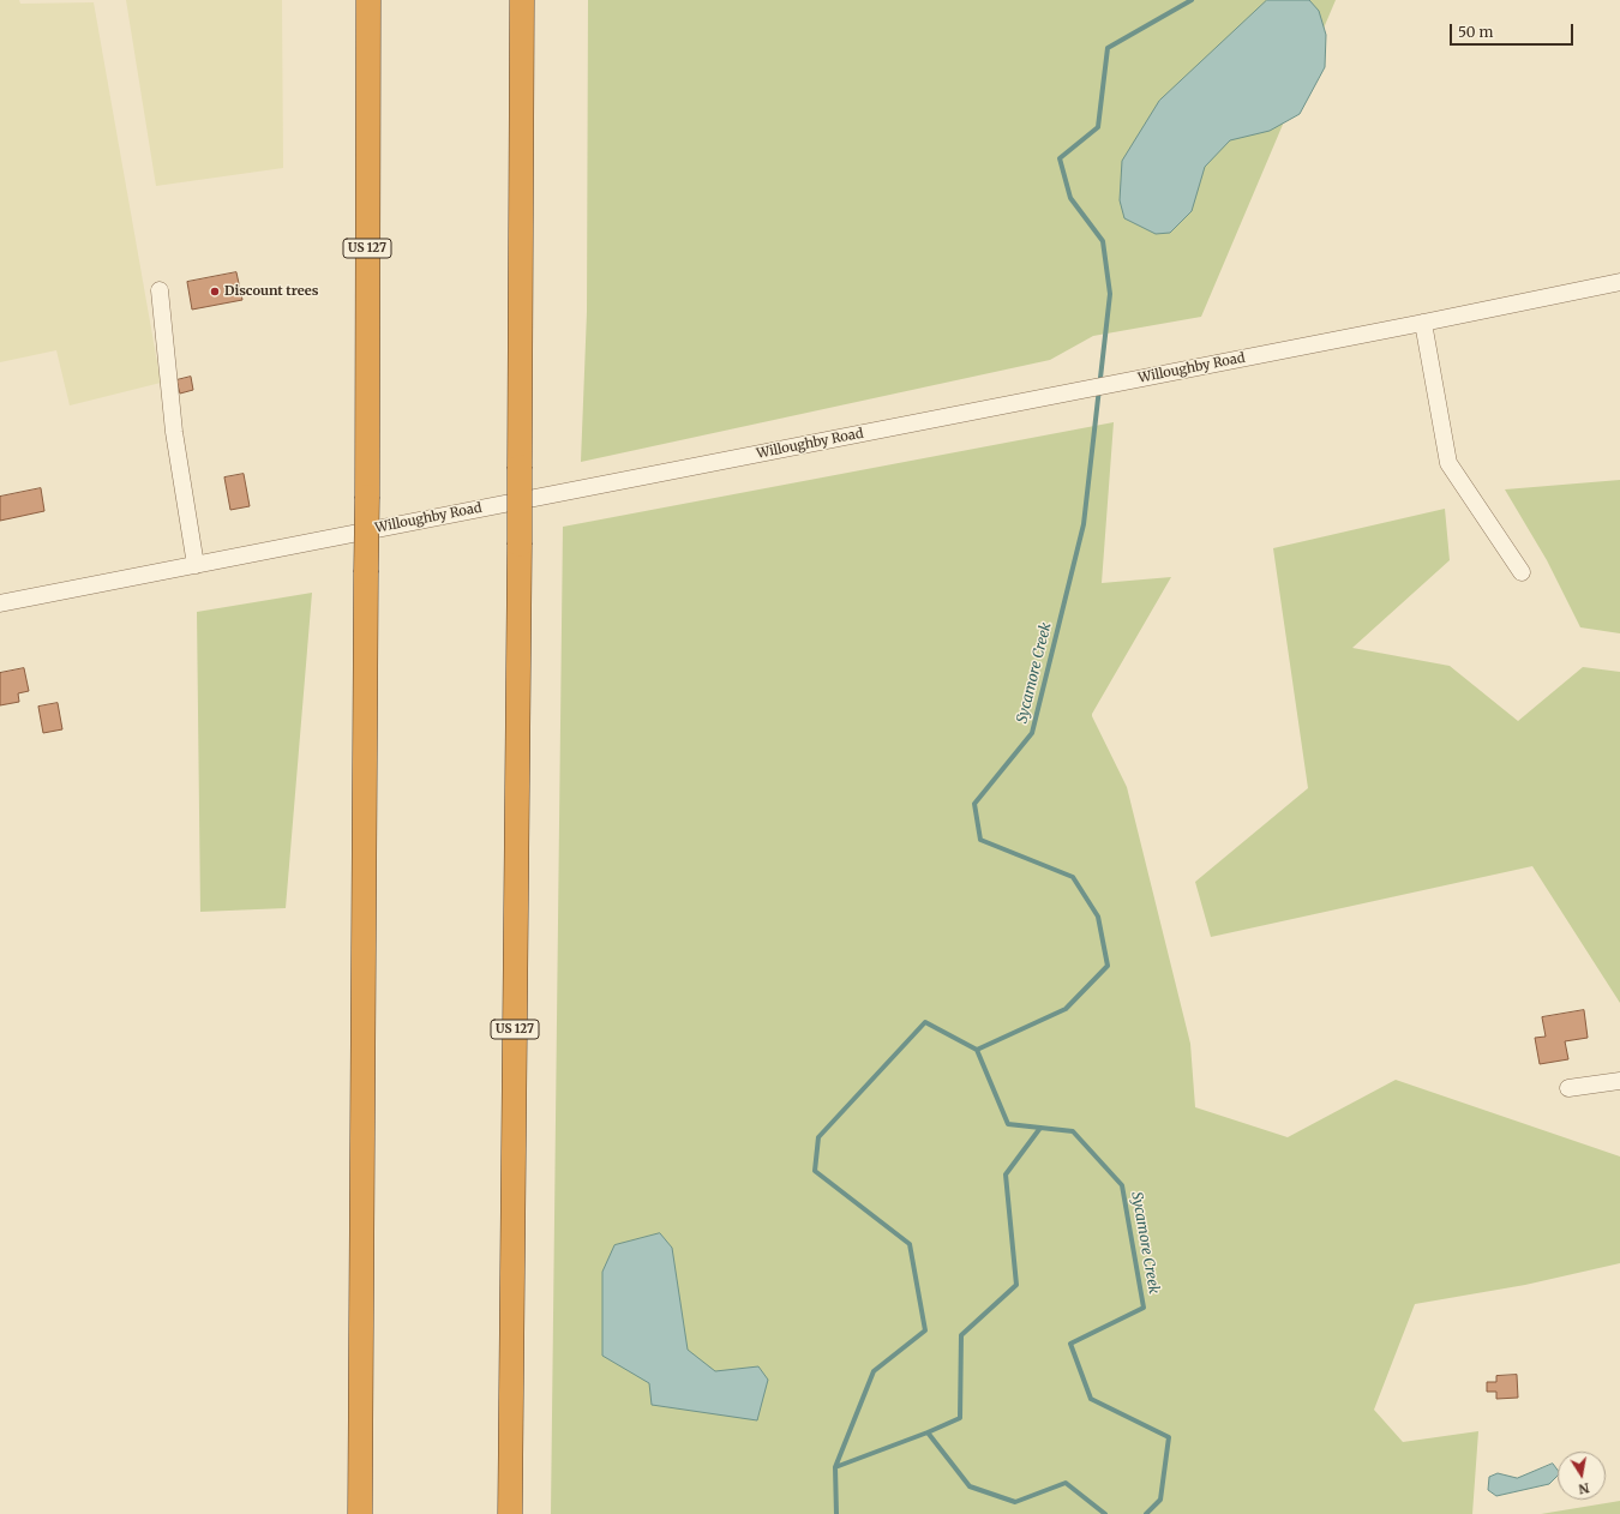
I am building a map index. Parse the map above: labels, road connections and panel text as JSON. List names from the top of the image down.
{
  "streets": {
    "highway": ["US 127"],
    "street": ["Willoughby Road"]
  },
  "water": ["Sycamore Creek"],
  "places": ["Discount trees"],
  "scale_bar": "50 m",
  "north": "bottom"
}
